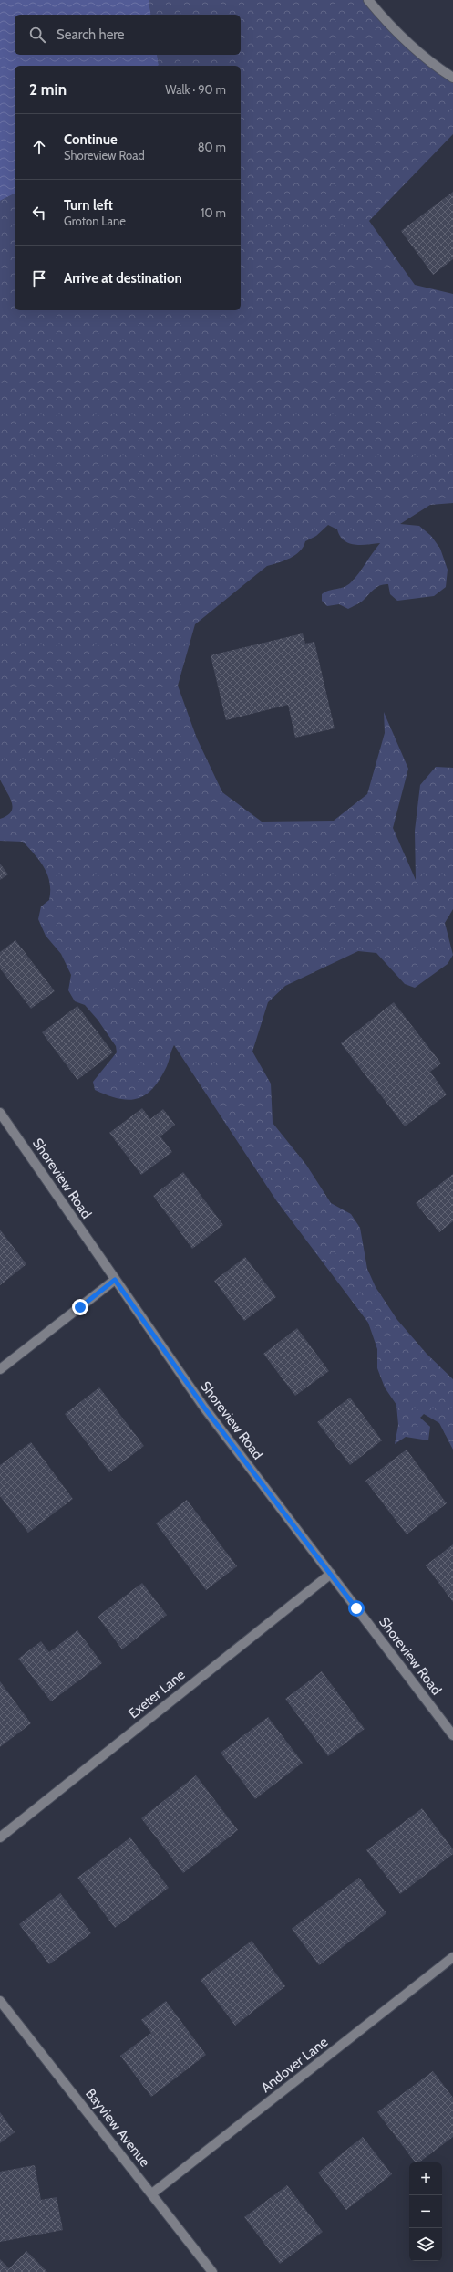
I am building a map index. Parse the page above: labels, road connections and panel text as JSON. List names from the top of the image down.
{
  "streets": {
    "street": [
      "Shoreview Road",
      "Exeter Lane",
      "Andover Lane",
      "Bayview Avenue"
    ]
  },
  "crossings": [
    ["Shoreview Road", "Exeter Lane"],
    ["Andover Lane", "Bayview Avenue"]
  ],
  "page": {
    "search": "Search here",
    "heading": ["2 min", "Walk · 90 m"],
    "list": [
      ["Continue", "Shoreview Road", "80 m"],
      ["Turn left", "Groton Lane", "10 m"],
      "Arrive at destination"
    ],
    "map_buttons": ["+", "−"]
  }
}
